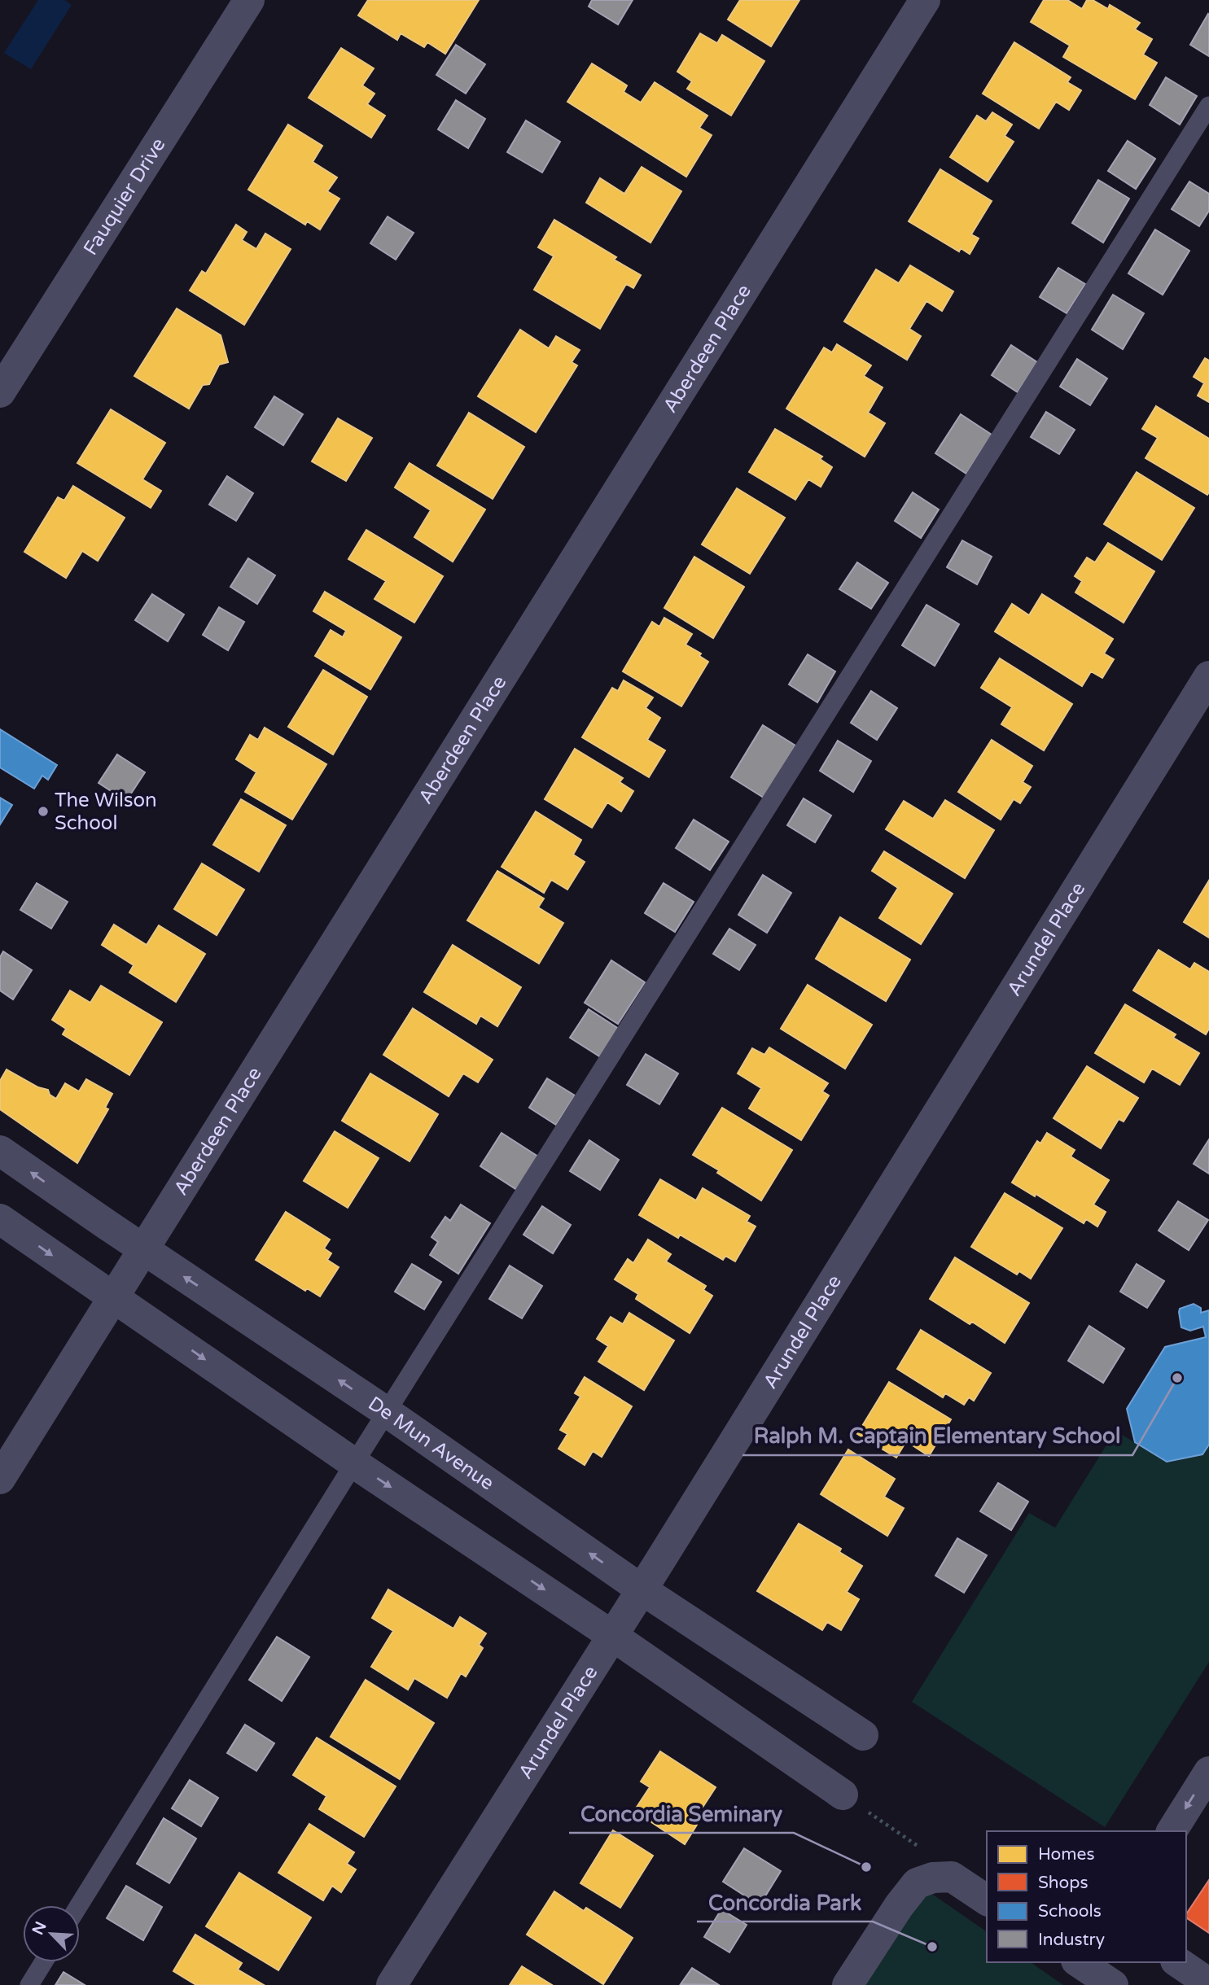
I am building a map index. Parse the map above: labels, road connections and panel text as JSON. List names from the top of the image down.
{
  "streets": {
    "street": [
      "Fauquier Drive",
      "Aberdeen Place",
      "Arundel Place",
      "De Mun Avenue"
    ]
  },
  "crossings": [
    ["Aberdeen Place", "De Mun Avenue"],
    ["Arundel Place", "De Mun Avenue"]
  ],
  "places": [
    "The Wilson School",
    "Ralph M. Captain Elementary School",
    "Concordia Seminary",
    "Concordia Park"
  ],
  "legend": [
    "Homes",
    "Shops",
    "Schools",
    "Industry"
  ],
  "north": "top left"
}
